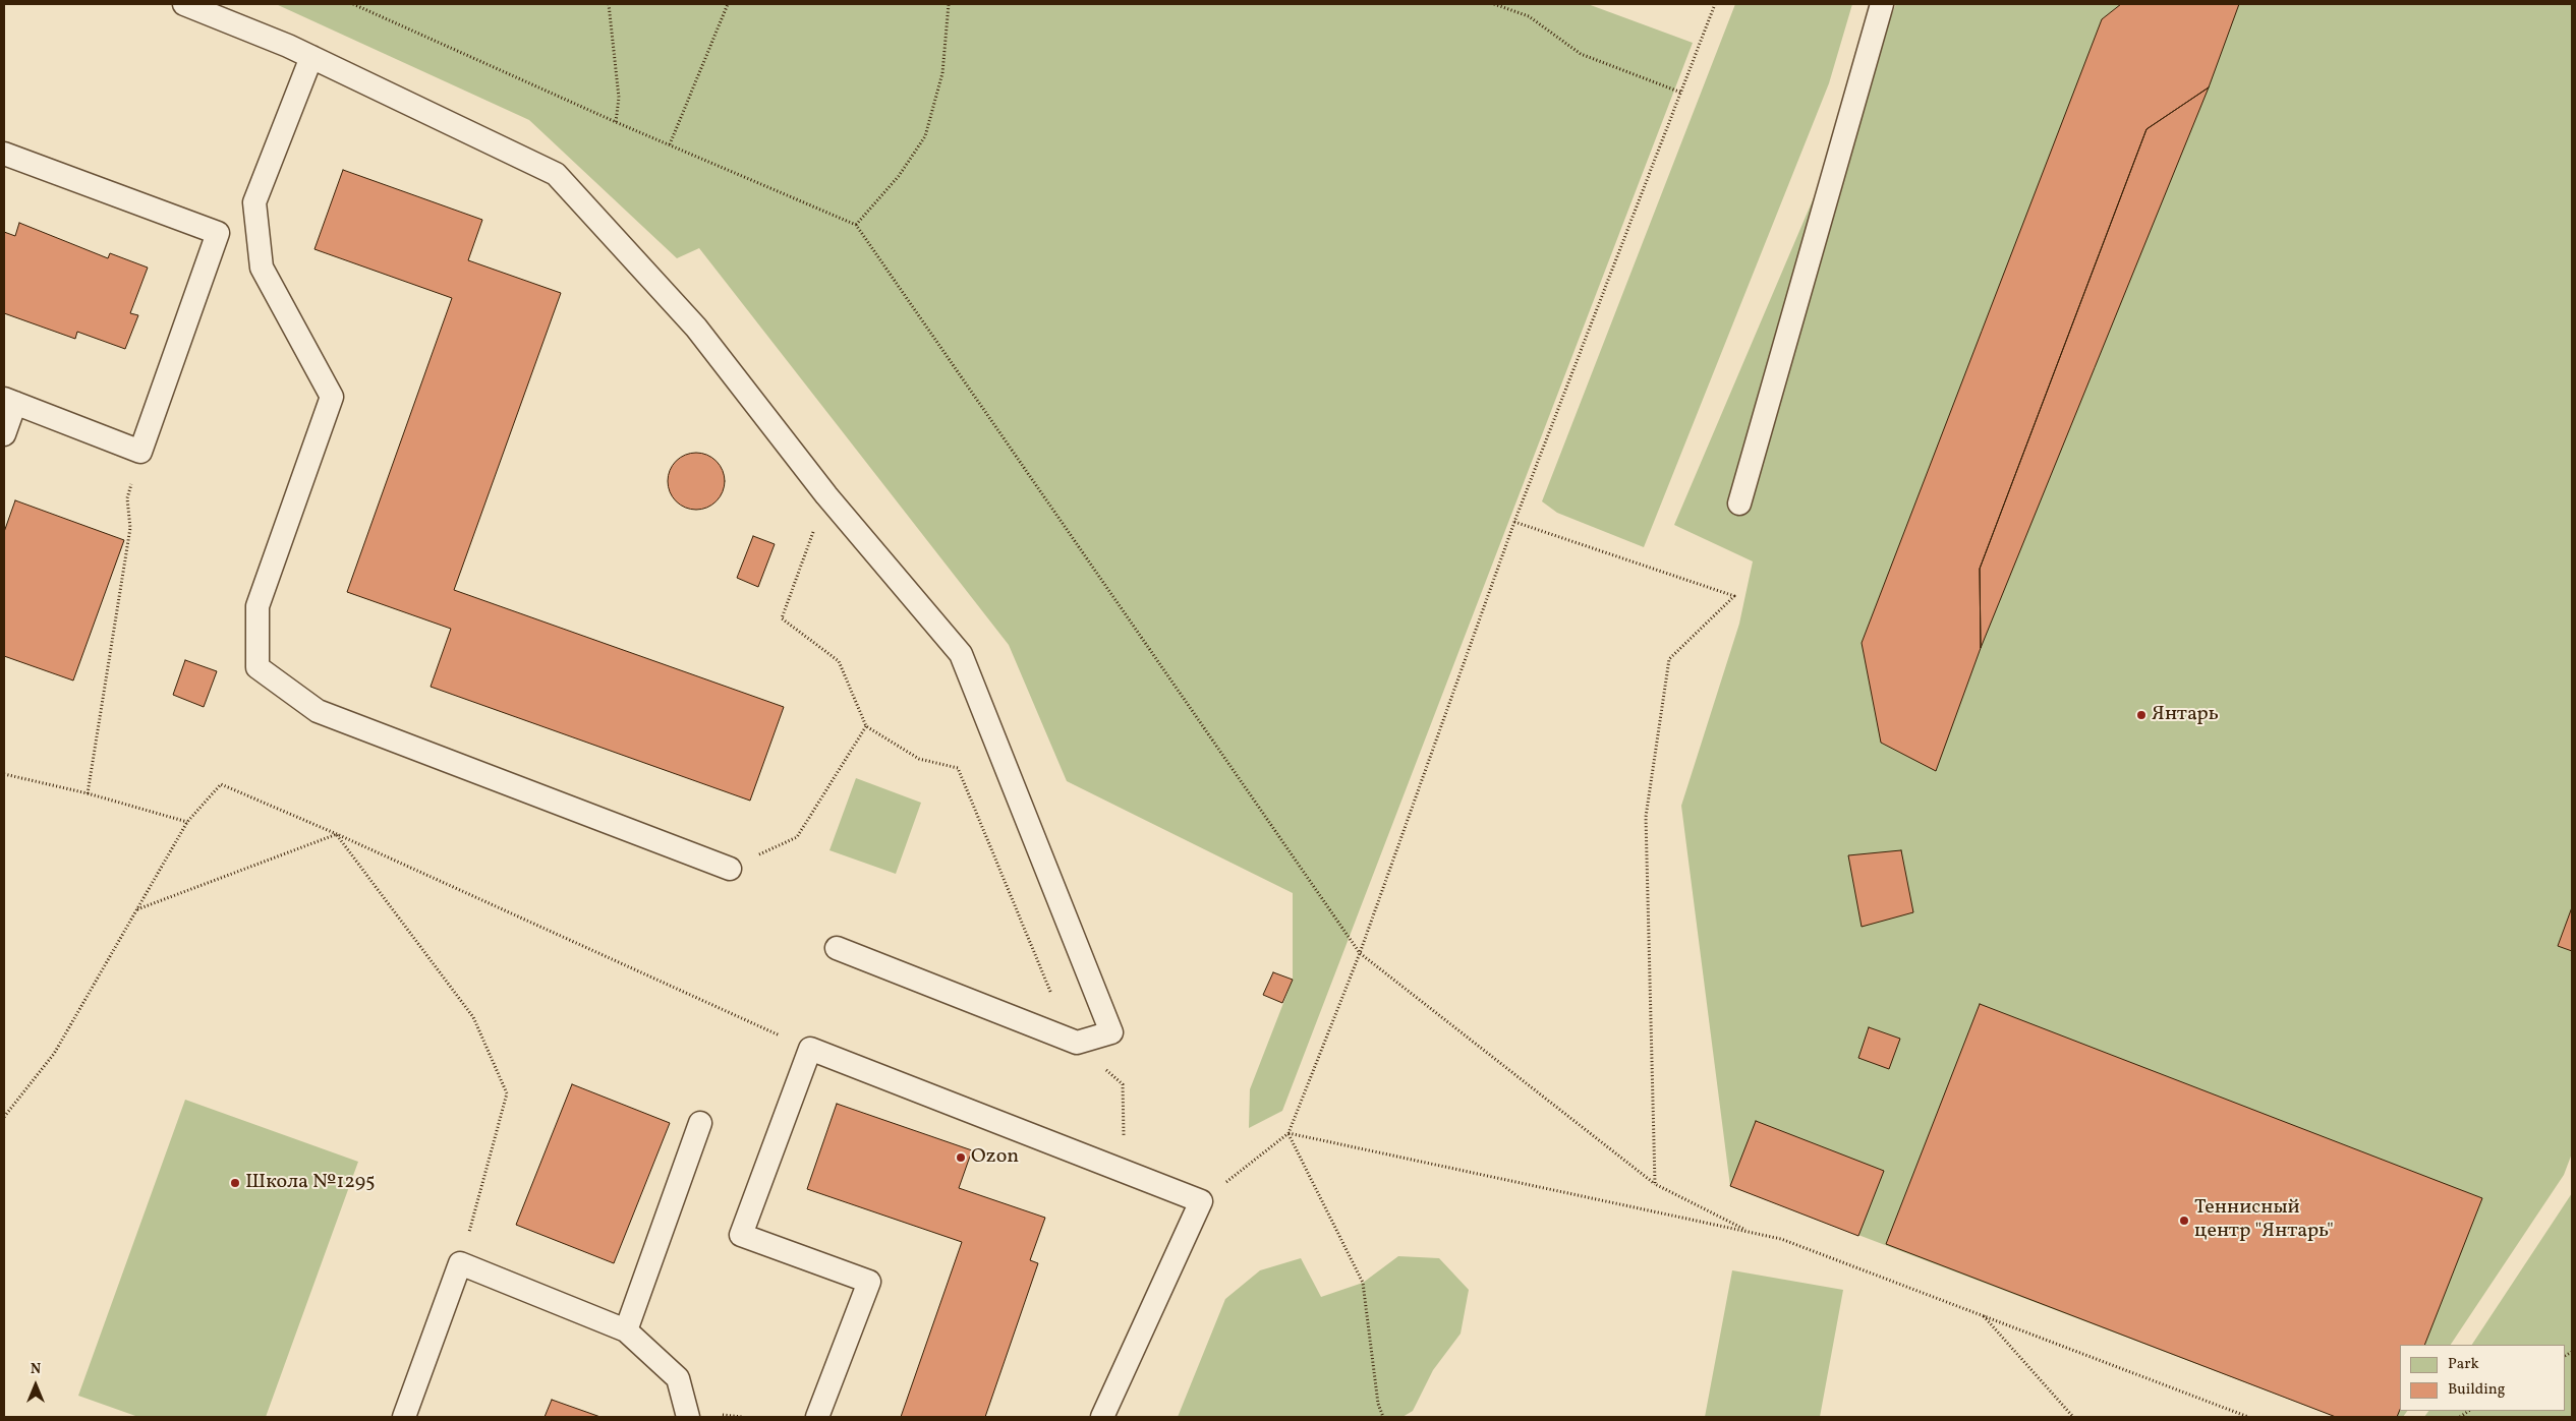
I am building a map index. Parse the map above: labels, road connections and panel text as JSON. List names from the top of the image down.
{
  "places": [
    "Янтарь",
    "Ozon",
    "Школа №1295",
    "Теннисный центр \"Янтарь\""
  ],
  "legend": ["Park", "Building"],
  "north": "top"
}
